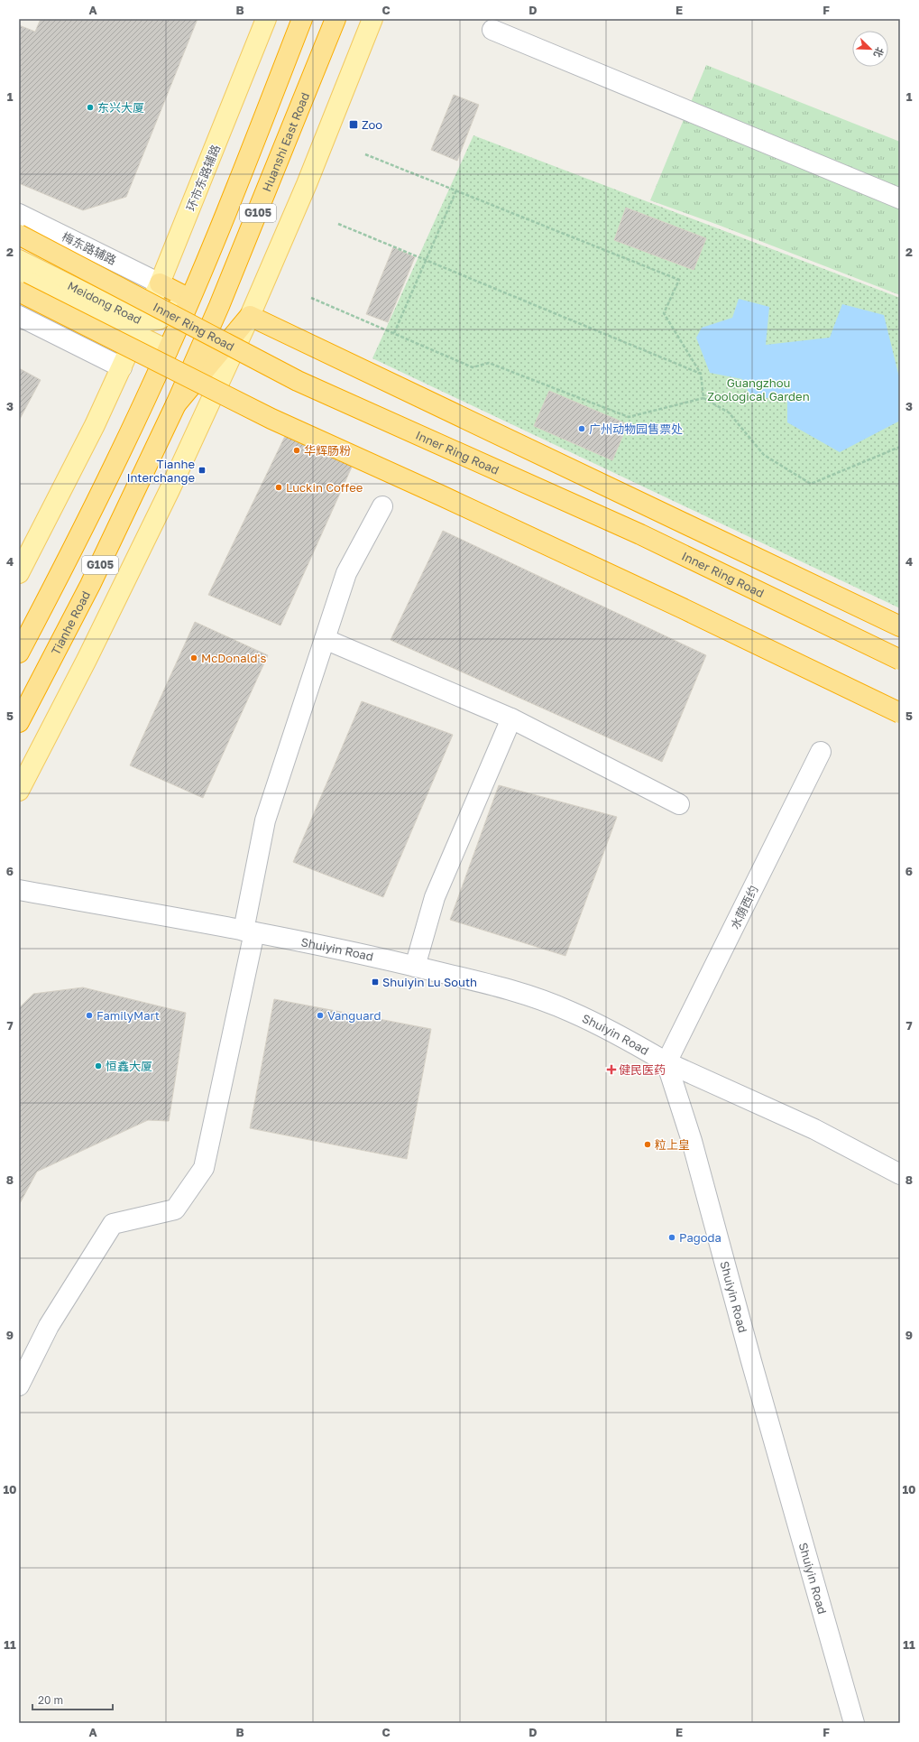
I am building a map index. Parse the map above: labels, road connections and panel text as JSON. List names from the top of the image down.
{
  "streets": {
    "highway": [
      "Huanshi East Road",
      "G105",
      "Inner Ring Road",
      "Tianhe Road"
    ],
    "main road": ["环市东路辅路", "Meidong Road"],
    "street": ["梅东路辅路", "水荫西约", "Shuiyin Road"]
  },
  "crossings": [
    ["Huanshi East Road", "Tianhe Road"],
    ["环市东路辅路", "梅东路辅路"],
    ["环市东路辅路", "Meidong Road"],
    ["G105", "Meidong Road"],
    ["水荫西约", "Shuiyin Road"]
  ],
  "parks": ["Guangzhou Zoological Garden"],
  "places": {
    "other": [
      "东兴大厦",
      "广州动物园售票处",
      "华辉肠粉",
      "Luckin Coffee",
      "McDonald's",
      "FamilyMart",
      "Vanguard",
      "恒鑫大厦",
      "粒上皇",
      "Pagoda"
    ],
    "transit": ["Zoo", "Tianhe Interchange", "Shuiyin Lu South"],
    "health": ["健民医药"]
  },
  "scale_bar": "20 m",
  "north": "bottom right",
  "grid": {
    "columns": [
      "A",
      "B",
      "C",
      "D",
      "E",
      "F"
    ],
    "rows": [
      "1",
      "2",
      "3",
      "4",
      "5",
      "6",
      "7",
      "8",
      "9",
      "10",
      "11"
    ]
  }
}
